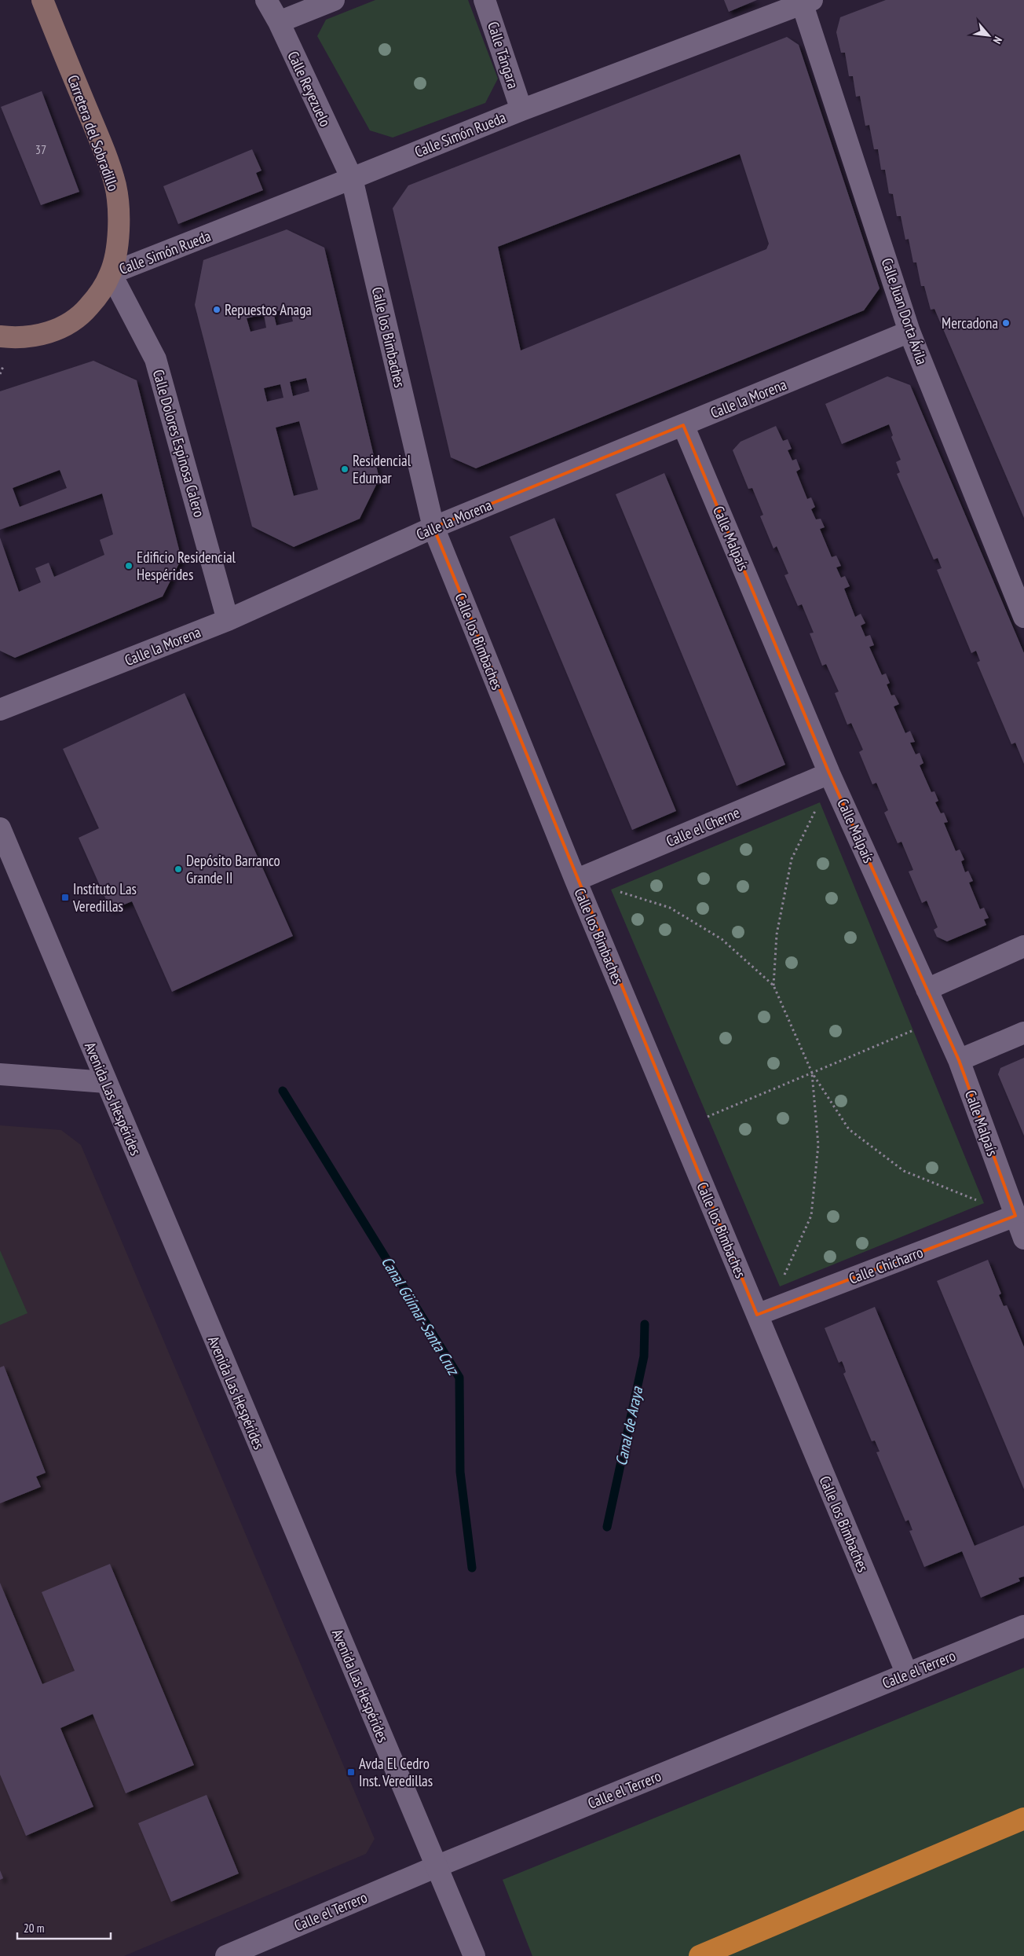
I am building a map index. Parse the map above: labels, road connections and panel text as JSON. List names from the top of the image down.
{
  "streets": {
    "main road": ["Carretera del Sobradillo"],
    "street": [
      "Calle Tángara",
      "Calle Reyezuelo",
      "Calle Simón Rueda",
      "Calle Juan Dorta Ávila",
      "Calle los Bimbaches",
      "Calle la Morena",
      "Calle Dolores Espinosa Calero",
      "Calle Malpaís",
      "Calle el Cherne",
      "Avenida Las Hespérides",
      "Calle Chicharro",
      "Calle el Terrero"
    ]
  },
  "crossings": [
    ["Calle Tángara", "Calle Simón Rueda"],
    ["Calle Reyezuelo", "Calle Simón Rueda"],
    ["Calle Reyezuelo", "Calle los Bimbaches"],
    ["Carretera del Sobradillo", "Calle Simón Rueda"],
    ["Carretera del Sobradillo", "Calle Dolores Espinosa Calero"],
    ["Calle Simón Rueda", "Calle Juan Dorta Ávila"],
    ["Calle Simón Rueda", "Calle los Bimbaches"],
    ["Calle Simón Rueda", "Calle Dolores Espinosa Calero"],
    ["Calle Juan Dorta Ávila", "Calle la Morena"],
    ["Calle los Bimbaches", "Calle la Morena"],
    ["Calle los Bimbaches", "Calle el Cherne"],
    ["Calle los Bimbaches", "Calle Chicharro"],
    ["Calle los Bimbaches", "Calle el Terrero"],
    ["Calle la Morena", "Calle Dolores Espinosa Calero"],
    ["Calle la Morena", "Calle Malpaís"],
    ["Calle Malpaís", "Calle el Cherne"],
    ["Calle Malpaís", "Calle Chicharro"],
    ["Avenida Las Hespérides", "Calle el Terrero"]
  ],
  "water": ["Canal Güímar-Santa Cruz", "Canal de Araya"],
  "places": {
    "other": [
      "Repuestos Anaga",
      "Mercadona",
      "Residencial Edumar",
      "Edificio Residencial Hespérides",
      "Depósito Barranco Grande II"
    ],
    "transit": ["Instituto Las Veredillas", "Avda El Cedro Inst. Veredillas"]
  },
  "house_numbers": ["37"],
  "scale_bar": "20 m",
  "north": "bottom right"
}
